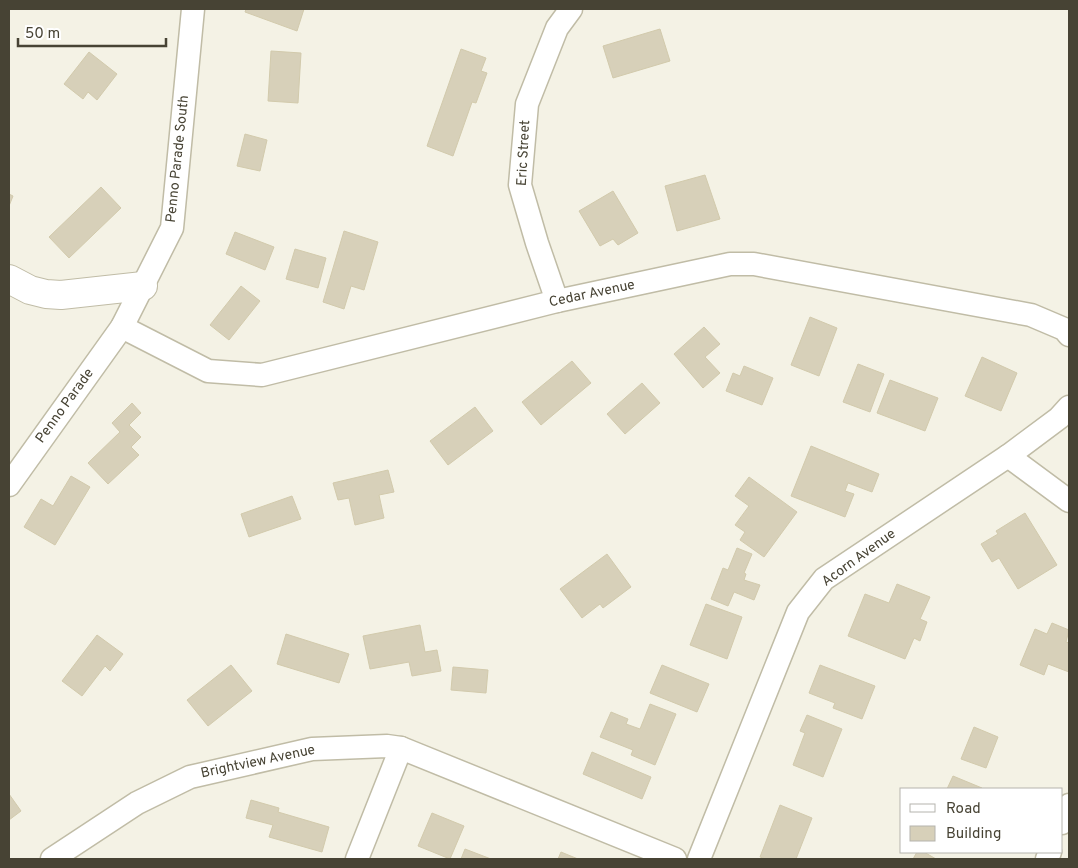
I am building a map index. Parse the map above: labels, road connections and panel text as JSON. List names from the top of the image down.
{
  "streets": {
    "street": [
      "Eric Street",
      "Penno Parade South",
      "Cedar Avenue",
      "Penno Parade",
      "Acorn Avenue",
      "Brightview Avenue"
    ]
  },
  "crossings": [
    ["Eric Street", "Cedar Avenue"],
    ["Penno Parade South", "Cedar Avenue"],
    ["Penno Parade South", "Penno Parade"],
    ["Cedar Avenue", "Penno Parade"]
  ],
  "legend": ["Road", "Building"],
  "scale_bar": "50 m"
}
